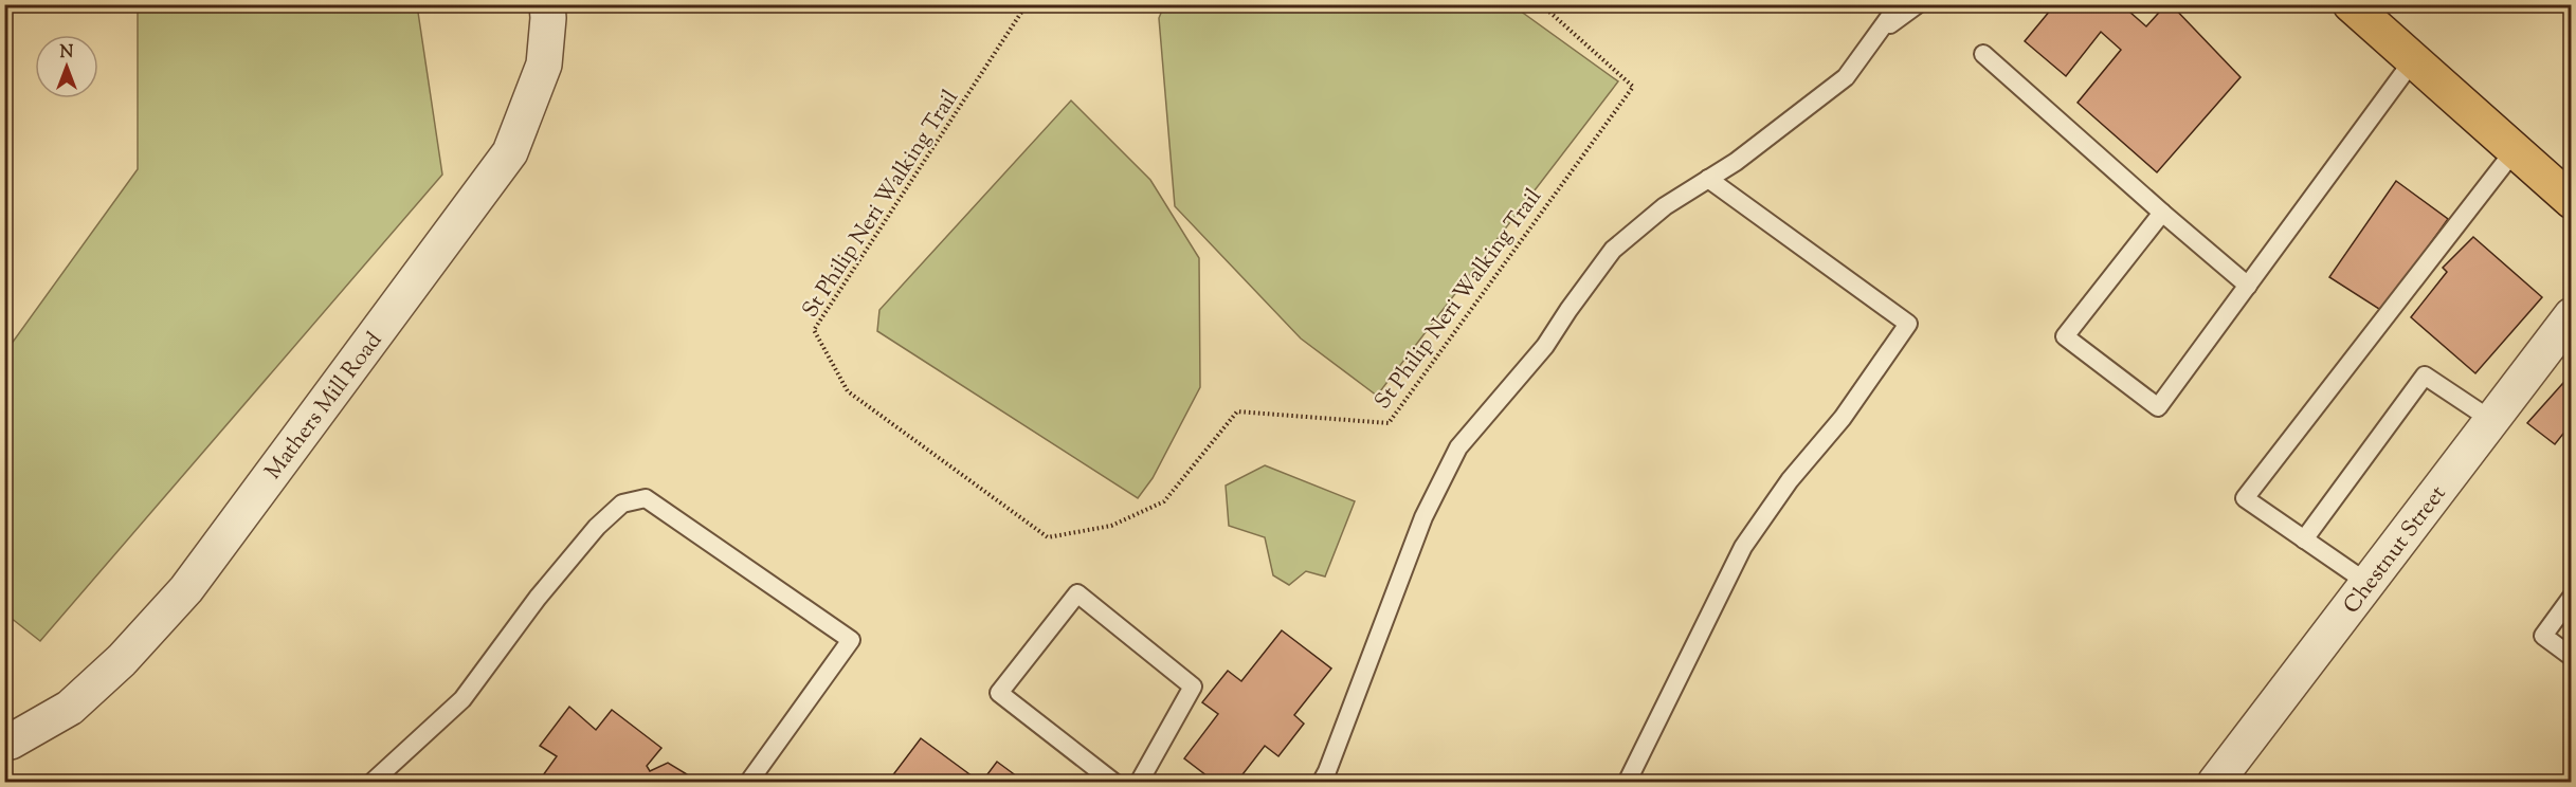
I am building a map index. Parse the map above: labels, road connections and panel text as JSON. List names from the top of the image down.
{
  "streets": {
    "street": ["Mathers Mill Road", "Chestnut Street"],
    "path": ["St Philip Neri Walking Trail"]
  },
  "north": "top"
}
